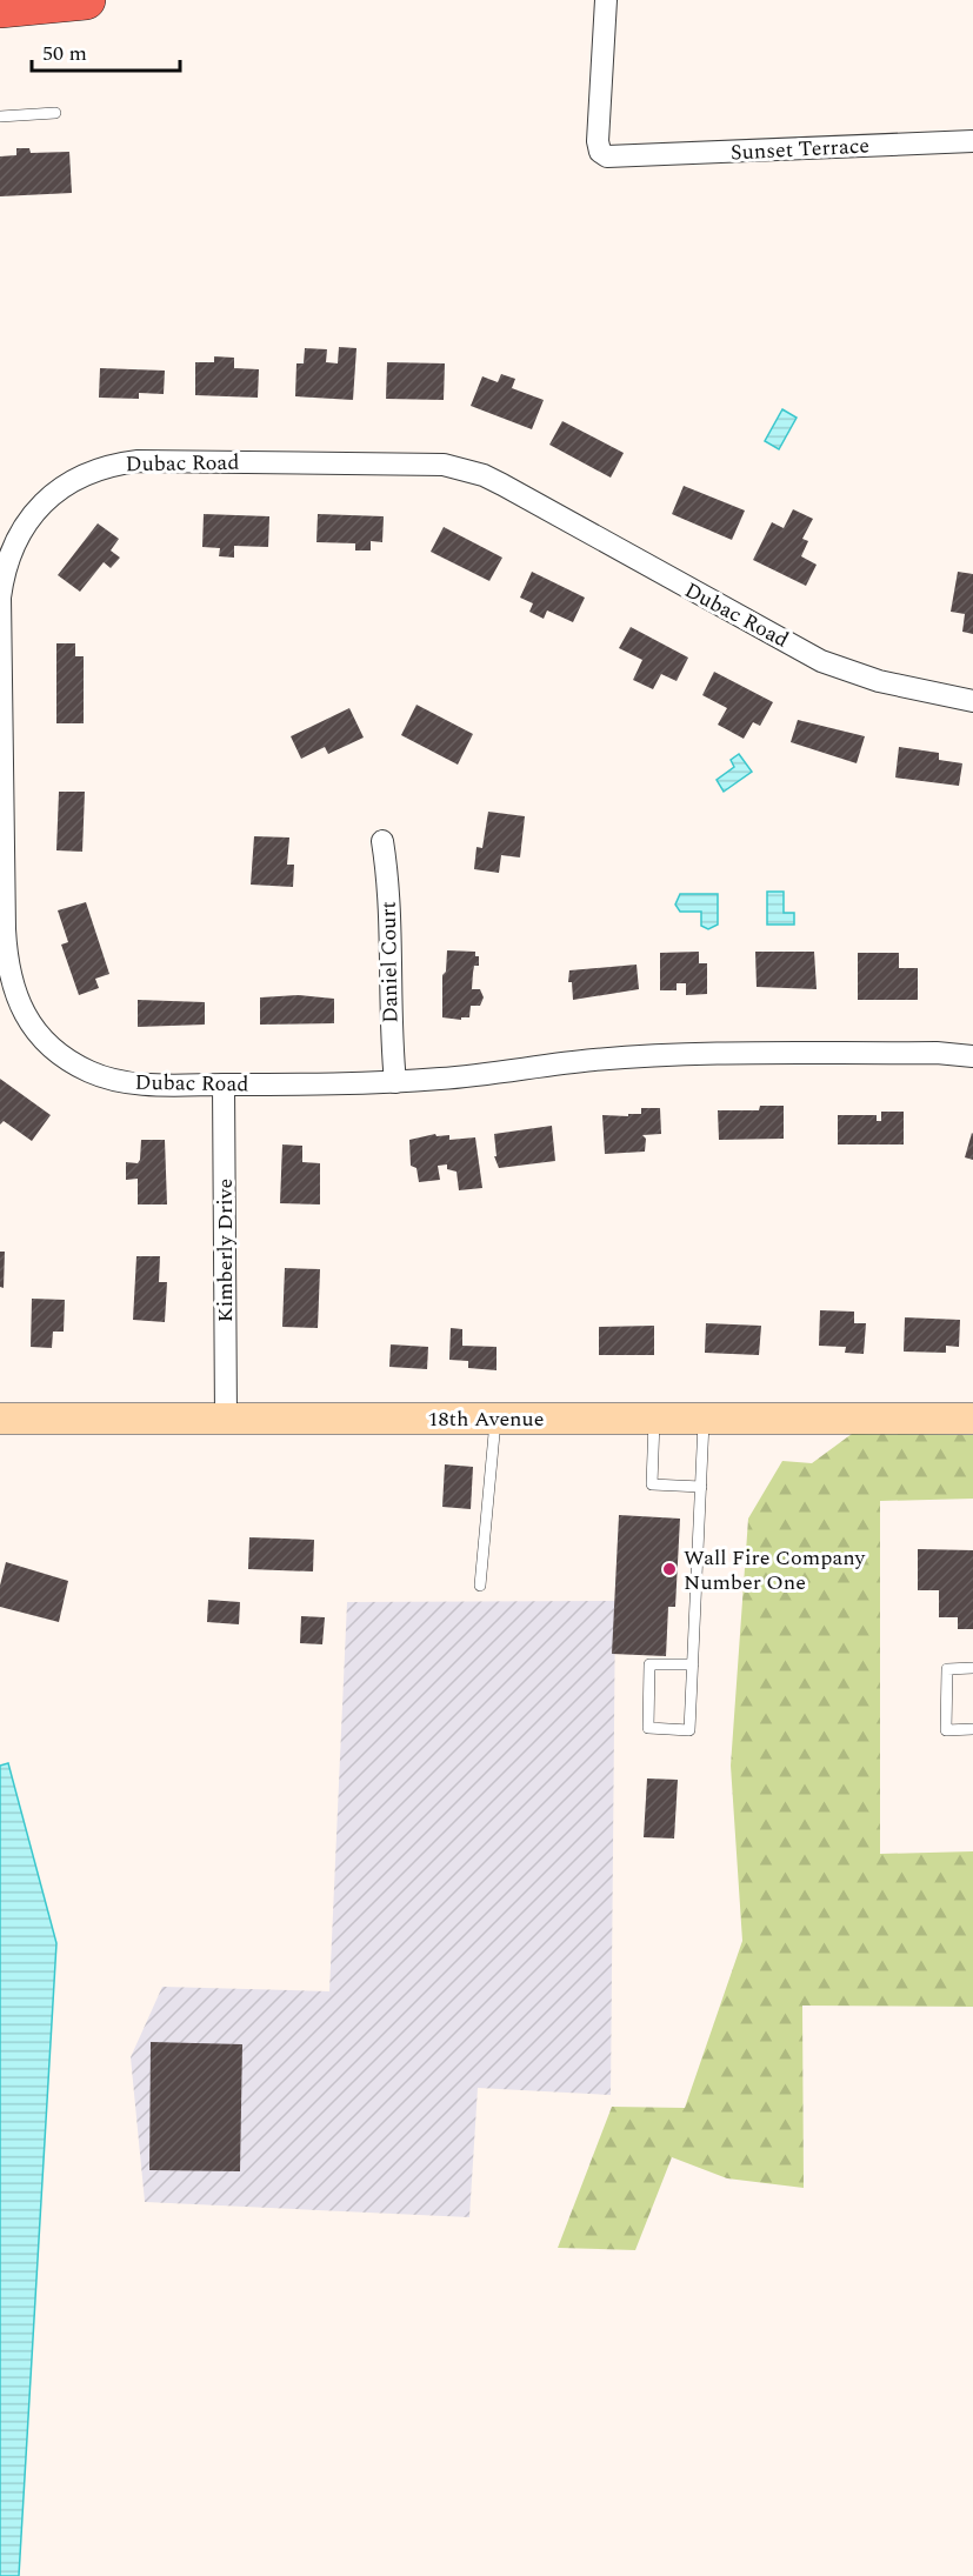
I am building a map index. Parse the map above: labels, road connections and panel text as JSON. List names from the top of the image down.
{
  "streets": {
    "street": [
      "Sunset Terrace",
      "Dubac Road",
      "Daniel Court",
      "Kimberly Drive",
      "18th Avenue"
    ]
  },
  "crossings": [
    ["Dubac Road", "Daniel Court"],
    ["Dubac Road", "Kimberly Drive"],
    ["Kimberly Drive", "18th Avenue"]
  ],
  "places": ["Wall Fire Company Number One"],
  "scale_bar": "50 m"
}
